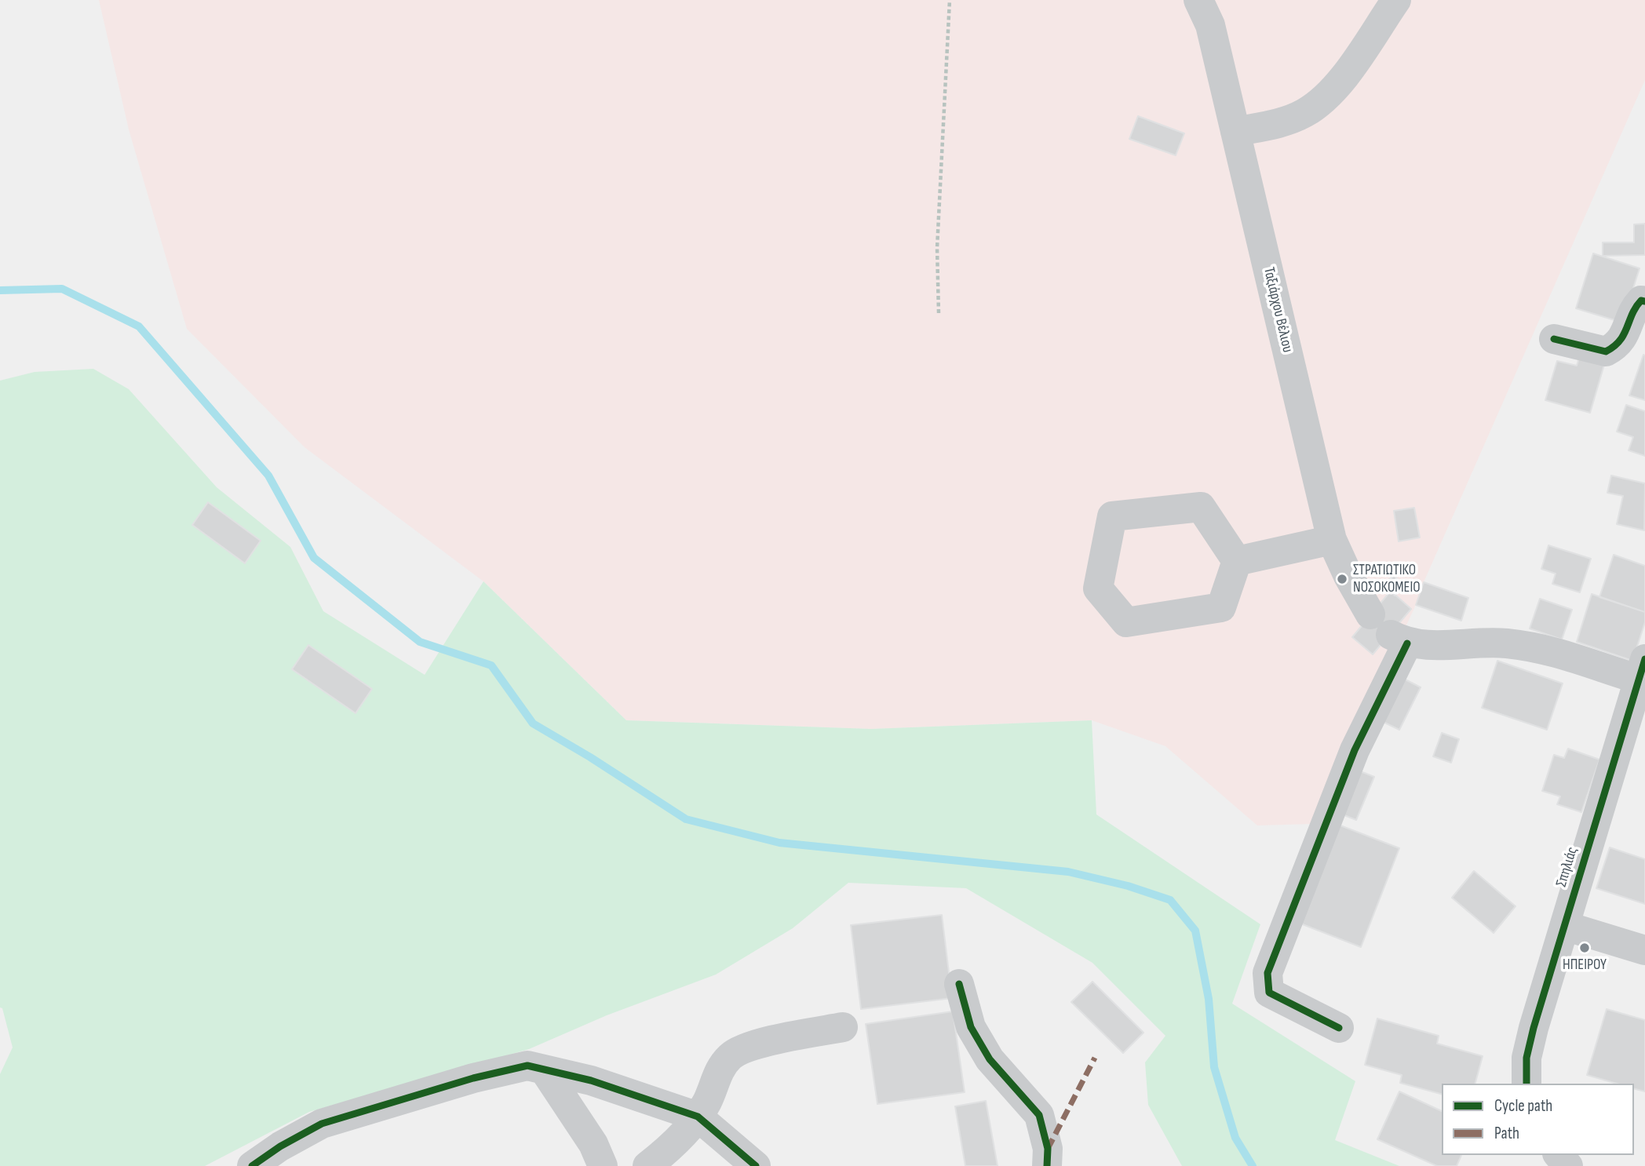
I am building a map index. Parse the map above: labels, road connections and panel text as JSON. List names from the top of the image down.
{
  "streets": {
    "street": ["Ταξιάρχου Βέλιου", "Σπηλιάς"]
  },
  "places": ["ΣΤΡΑΤΙΩΤΙΚΟ ΝΟΣΟΚΟΜΕΙΟ", "ΗΠΕΙΡΟΥ"],
  "legend": ["Cycle path", "Path"]
}
